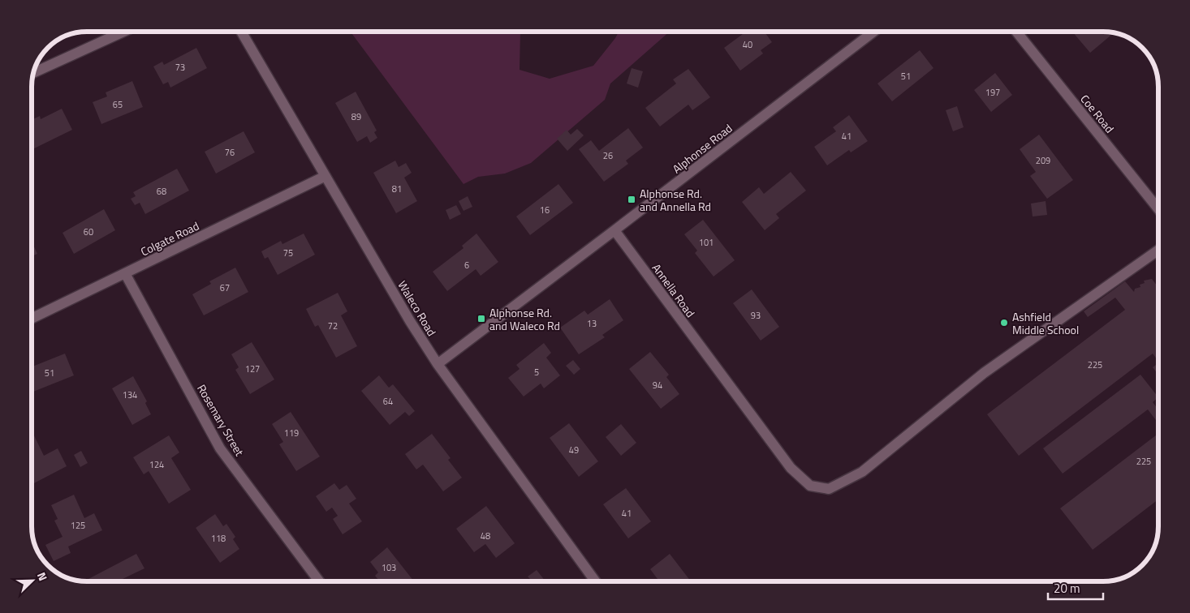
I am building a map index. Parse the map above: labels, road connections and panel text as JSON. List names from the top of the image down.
{
  "streets": {
    "street": [
      "Coe Road",
      "Alphonse Road",
      "Colgate Road",
      "Annella Road",
      "Waleco Road",
      "Rosemary Street"
    ]
  },
  "crossings": [
    ["Alphonse Road", "Annella Road"],
    ["Alphonse Road", "Waleco Road"],
    ["Colgate Road", "Waleco Road"],
    ["Colgate Road", "Rosemary Street"]
  ],
  "places": {
    "transit": ["Alphonse Rd. and Annella Rd", "Alphonse Rd. and Waleco Rd"],
    "other": ["Ashfield Middle School"]
  },
  "house_numbers": [
    "40",
    "73",
    "51",
    "197",
    "65",
    "89",
    "41",
    "76",
    "26",
    "209",
    "81",
    "68",
    "16",
    "60",
    "101",
    "75",
    "6",
    "67",
    "93",
    "13",
    "72",
    "225",
    "127",
    "5",
    "51",
    "94",
    "134",
    "64",
    "119",
    "49",
    "225",
    "124",
    "41",
    "125",
    "48",
    "118",
    "103"
  ],
  "scale_bar": "20 m",
  "north": "top right"
}
